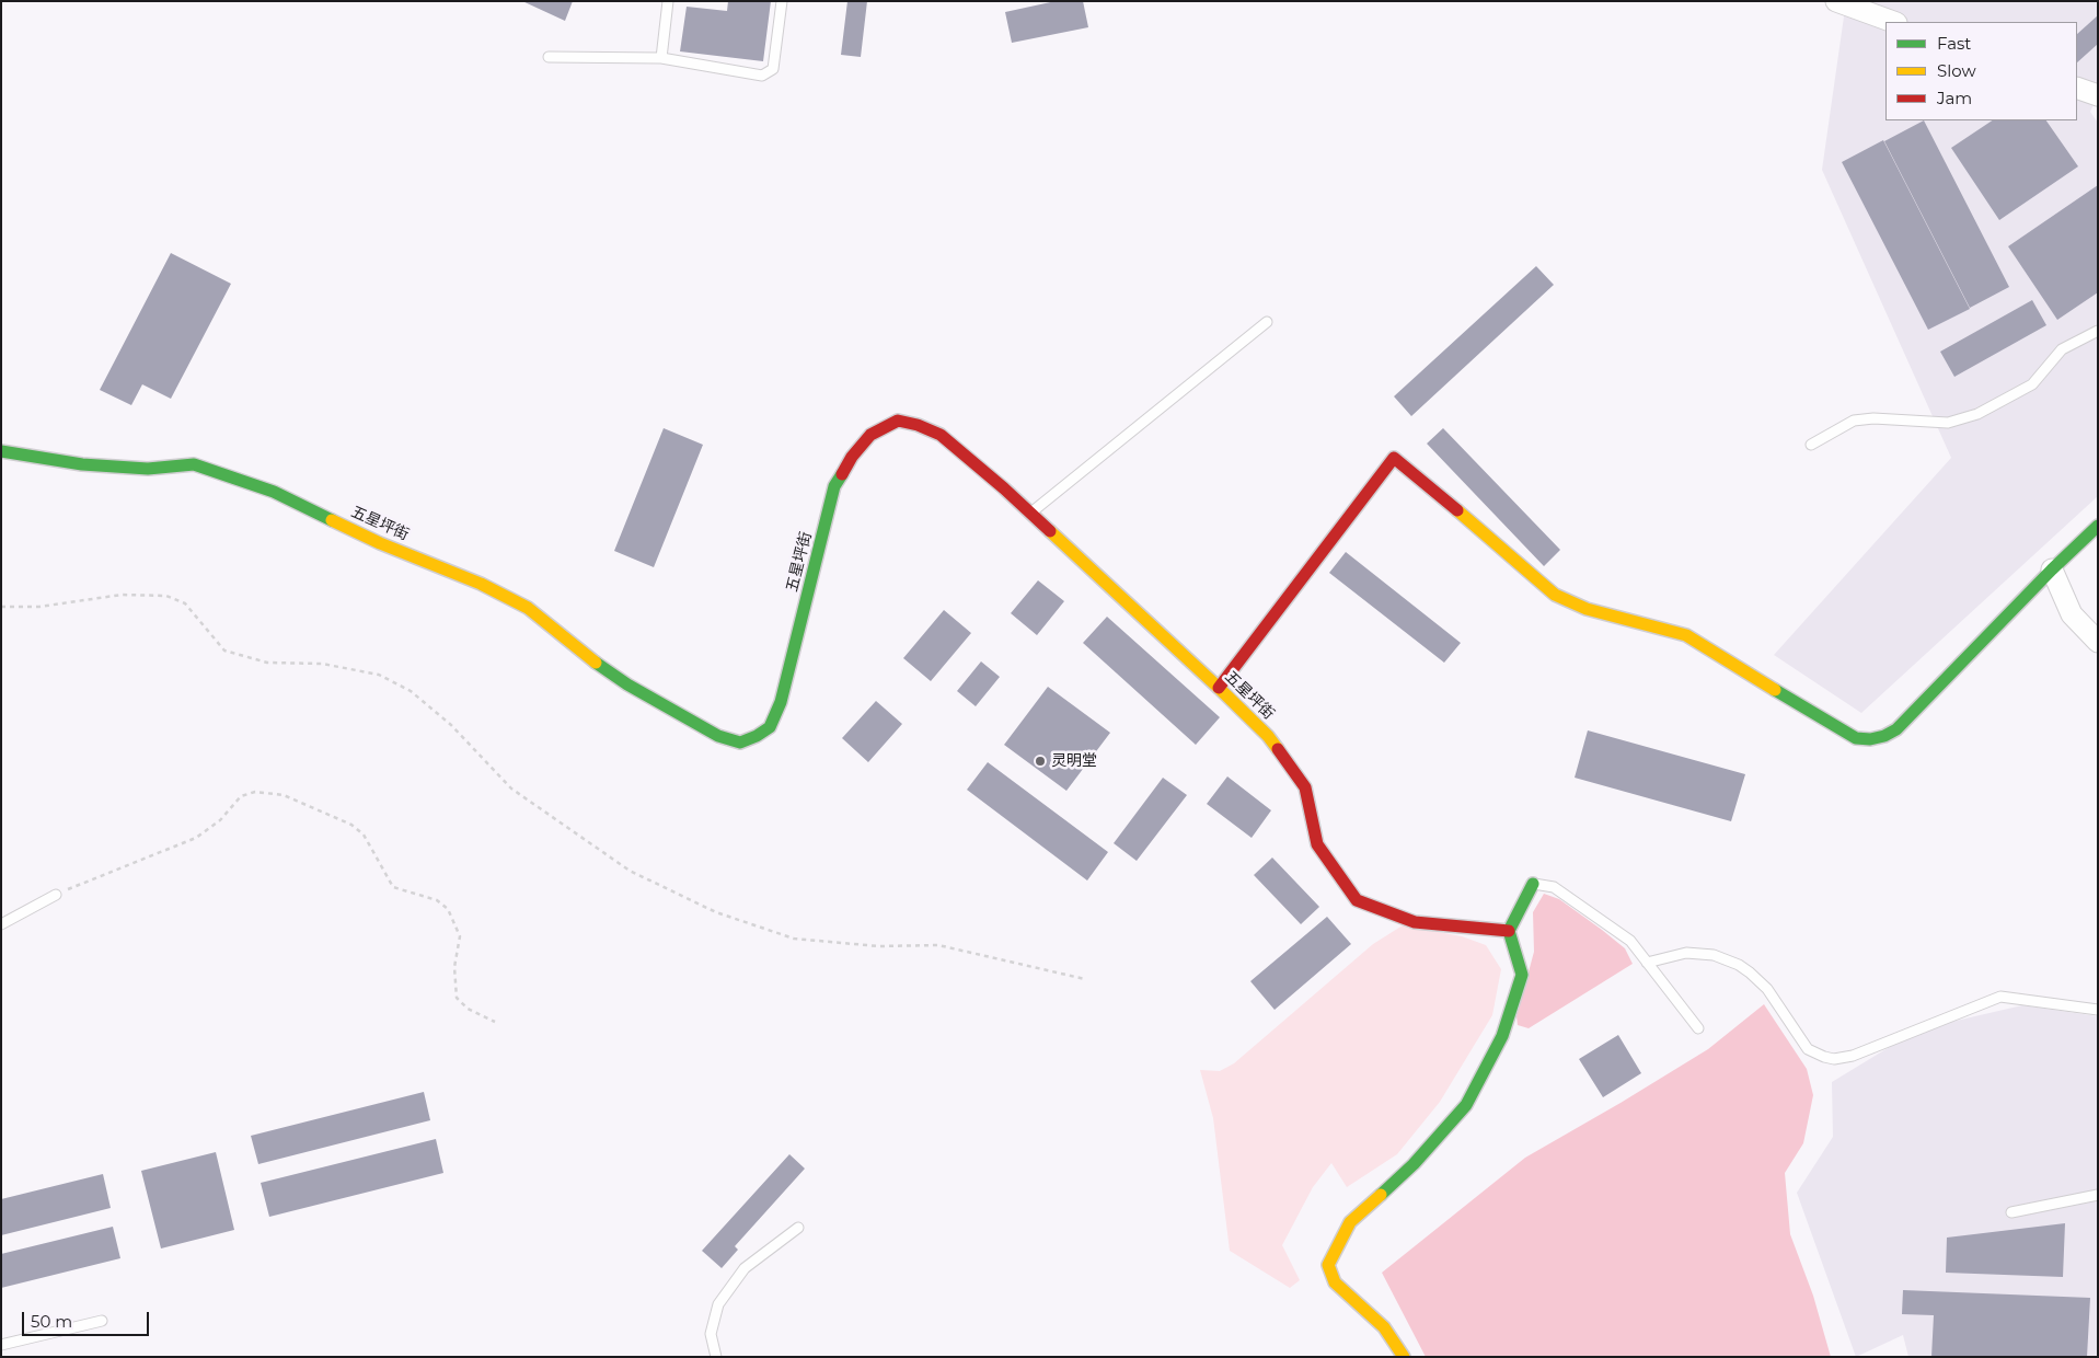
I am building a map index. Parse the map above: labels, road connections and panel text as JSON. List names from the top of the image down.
{
  "streets": {
    "street": ["五星坪街"]
  },
  "places": ["灵明堂"],
  "legend": ["Fast", "Slow", "Jam"],
  "scale_bar": "50 m"
}
